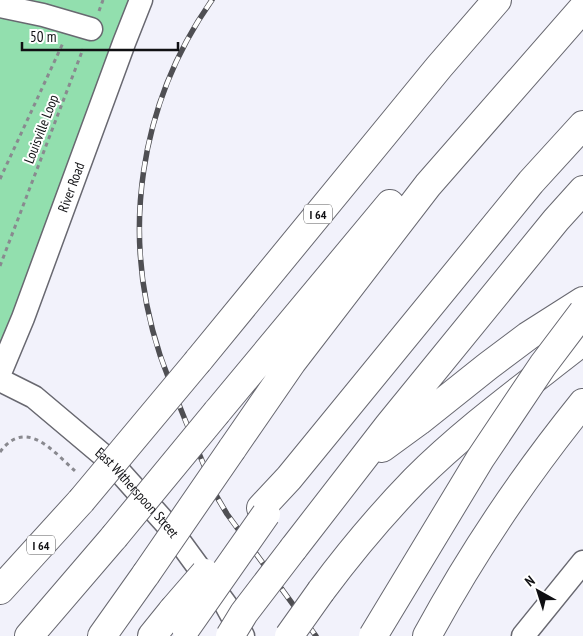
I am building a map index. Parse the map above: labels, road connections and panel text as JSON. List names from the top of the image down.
{
  "streets": {
    "highway": ["I 64"],
    "street": ["River Road", "East Witherspoon Street"],
    "path": ["Louisville Loop"]
  },
  "scale_bar": "50 m",
  "north": "top left"
}
